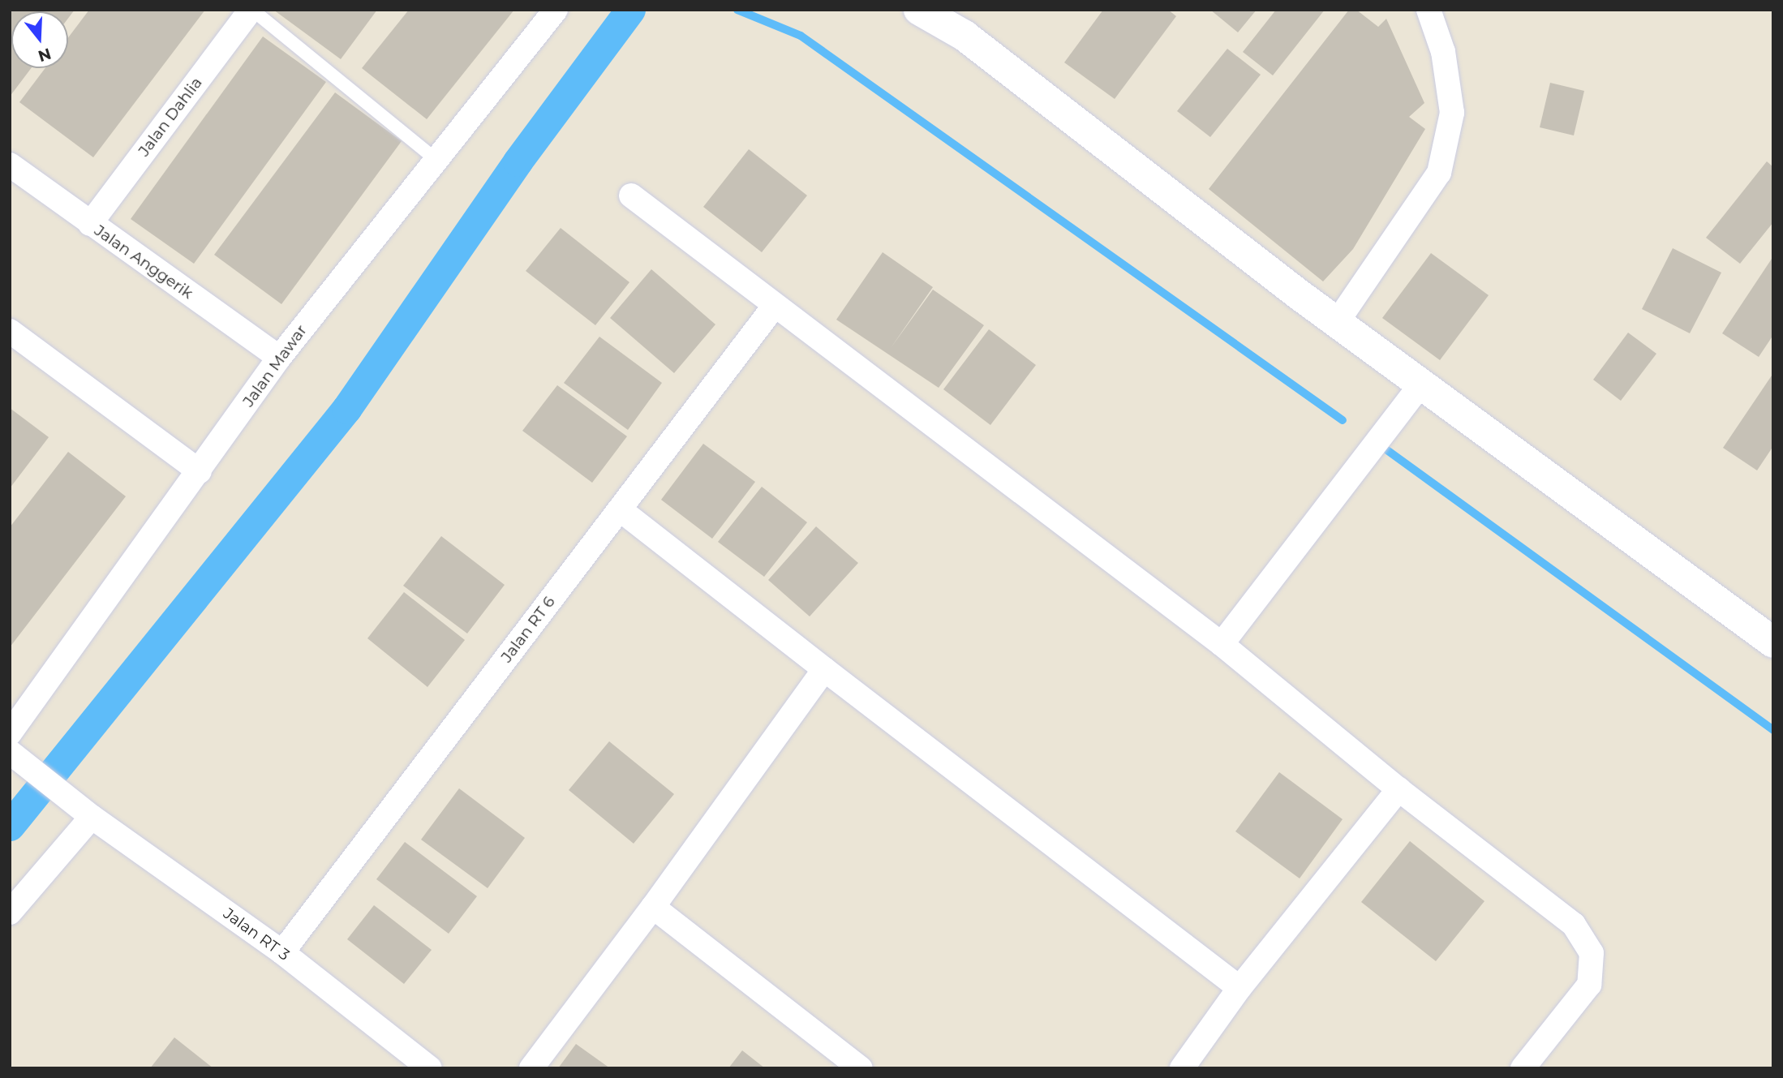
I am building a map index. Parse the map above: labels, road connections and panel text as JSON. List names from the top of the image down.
{
  "streets": {
    "street": [
      "Jalan Dahlia",
      "Jalan Anggerik",
      "Jalan Mawar",
      "Jalan RT 6",
      "Jalan RT 3"
    ]
  },
  "crossings": [
    ["Jalan Dahlia", "Jalan Anggerik"],
    ["Jalan Anggerik", "Jalan Mawar"],
    ["Jalan RT 6", "Jalan RT 3"]
  ],
  "north": "bottom"
}
